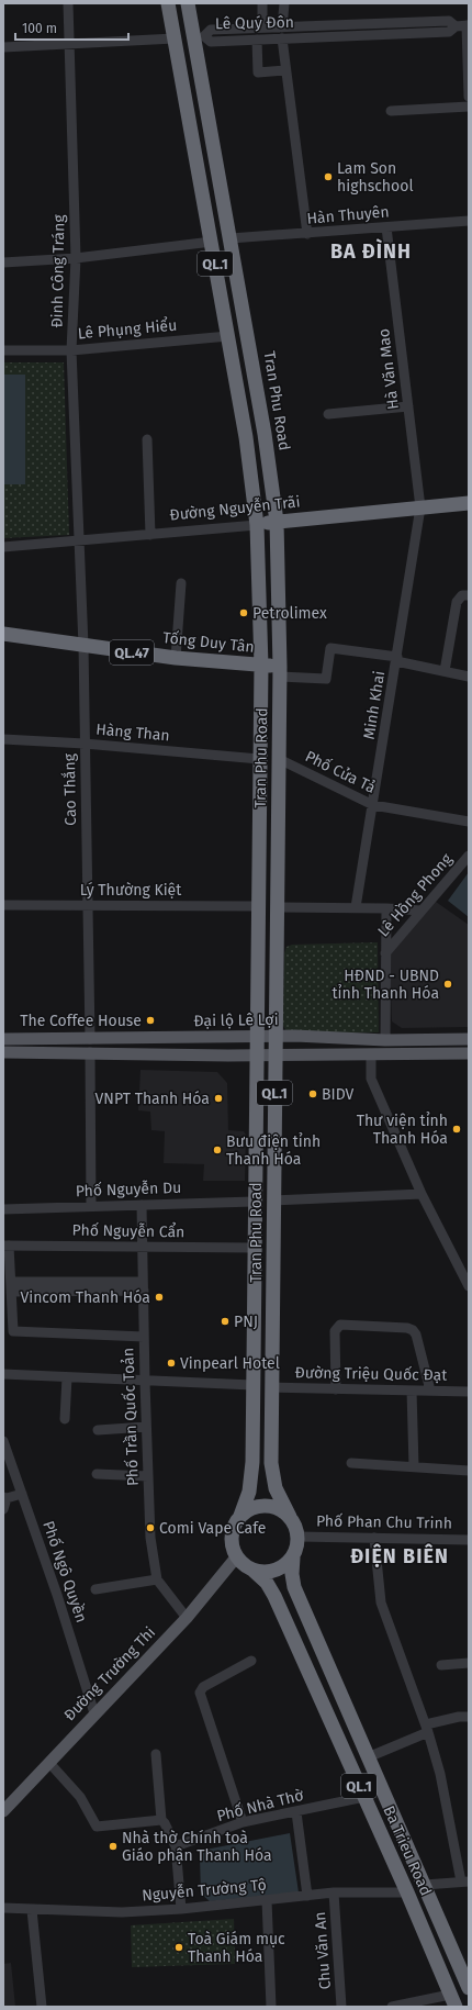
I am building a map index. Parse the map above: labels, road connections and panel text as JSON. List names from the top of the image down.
{
  "streets": {
    "highway": [
      "QL.1",
      "Tran Phu Road",
      "Đường Nguyễn Trãi",
      "Tống Duy Tân",
      "QL.47",
      "Ba Trieu Road"
    ],
    "main road": ["Đại lộ Lê Lợi", "Đường Trường Thi"],
    "street": [
      "Lê Quý Đôn",
      "Hàn Thuyên",
      "Đinh Công Tráng",
      "Lê Phụng Hiểu",
      "Hà Văn Mao",
      "Minh Khai",
      "Hàng Than",
      "Phố Cửa Tả",
      "Cao Thắng",
      "Lý Thường Kiệt",
      "Lê Hồng Phong",
      "Phố Nguyễn Du",
      "Phố Nguyễn Cẩn",
      "Đường Triệu Quốc Đạt",
      "Phố Trần Quốc Toản",
      "Phố Phan Chu Trinh",
      "Phố Ngô Quyền",
      "Phố Nhà Thờ",
      "Nguyễn Trường Tộ",
      "Chu Văn An"
    ]
  },
  "crossings": [
    ["Lê Quý Đôn", "Tran Phu Road"],
    ["Hàn Thuyên", "Hà Văn Mao"],
    ["Hàn Thuyên", "Tran Phu Road"],
    ["Đinh Công Tráng", "Lê Phụng Hiểu"],
    ["Đinh Công Tráng", "Đường Nguyễn Trãi"],
    ["Đinh Công Tráng", "Cao Thắng"],
    ["Lê Phụng Hiểu", "Tran Phu Road"],
    ["Hà Văn Mao", "Đường Nguyễn Trãi"],
    ["Hà Văn Mao", "Minh Khai"],
    ["Tran Phu Road", "Đường Nguyễn Trãi"],
    ["Tran Phu Road", "Tống Duy Tân"],
    ["Tran Phu Road", "Hàng Than"],
    ["Tran Phu Road", "Phố Cửa Tả"],
    ["Tran Phu Road", "Lý Thường Kiệt"],
    ["Tran Phu Road", "Đại lộ Lê Lợi"],
    ["Tran Phu Road", "Phố Nguyễn Du"],
    ["Tran Phu Road", "Phố Nguyễn Cẩn"],
    ["Tran Phu Road", "Đường Triệu Quốc Đạt"],
    ["Tran Phu Road", "Phố Phan Chu Trinh"],
    ["Tran Phu Road", "Đường Trường Thi"],
    ["Tran Phu Road", "Ba Trieu Road"],
    ["Đường Nguyễn Trãi", "Minh Khai"],
    ["Đường Nguyễn Trãi", "Cao Thắng"],
    ["Tống Duy Tân", "Cao Thắng"],
    ["Minh Khai", "Phố Cửa Tả"],
    ["Hàng Than", "Cao Thắng"],
    ["Cao Thắng", "Lý Thường Kiệt"],
    ["Cao Thắng", "Đại lộ Lê Lợi"],
    ["Phố Nguyễn Du", "Phố Trần Quốc Toản"],
    ["Phố Nguyễn Cẩn", "Phố Trần Quốc Toản"],
    ["Phố Trần Quốc Toản", "Đường Trường Thi"],
    ["Phố Phan Chu Trinh", "Đường Trường Thi"],
    ["Phố Phan Chu Trinh", "Ba Trieu Road"],
    ["Phố Ngô Quyền", "Đường Trường Thi"],
    ["Đường Trường Thi", "Ba Trieu Road"],
    ["Phố Nhà Thờ", "Ba Trieu Road"],
    ["Ba Trieu Road", "Nguyễn Trường Tộ"],
    ["Nguyễn Trường Tộ", "Chu Văn An"]
  ],
  "districts": ["BA ĐÌNH", "ĐIỆN BIÊN"],
  "places": [
    "Lam Son highschool",
    "Petrolimex",
    "HĐND - UBND tỉnh Thanh Hóa",
    "The Coffee House",
    "BIDV",
    "VNPT Thanh Hóa",
    "Thư viện tỉnh Thanh Hóa",
    "Bưu điện tỉnh Thanh Hóa",
    "Vincom Thanh Hóa",
    "PNJ",
    "Vinpearl Hotel",
    "Comi Vape Cafe",
    "Nhà thờ Chính toà Giáo phận Thanh Hóa",
    "Toà Giám mục Thanh Hóa"
  ],
  "scale_bar": "100 m"
}
